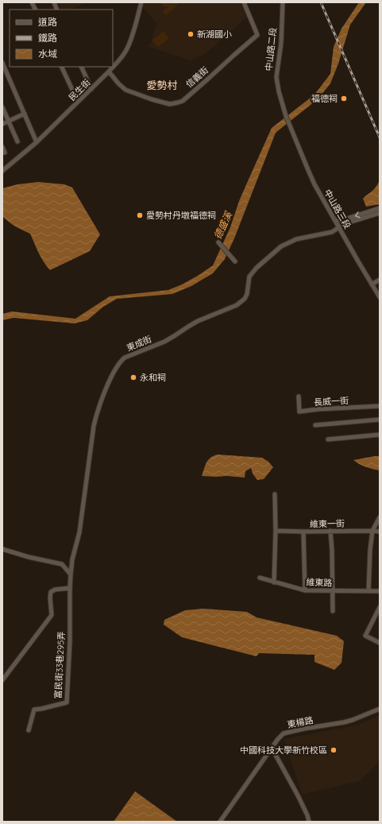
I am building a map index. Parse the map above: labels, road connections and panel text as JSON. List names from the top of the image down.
{
  "streets": {
    "street": [
      "中山路二段",
      "信義街",
      "民生街",
      "中山路三段",
      "東成街",
      "長威一街",
      "維東一街",
      "維東路",
      "富民街33巷295弄",
      "東楊路"
    ]
  },
  "crossings": [
    ["中山路二段", "中山路三段"],
    ["信義街", "民生街"],
    ["中山路三段", "東成街"],
    ["東成街", "富民街33巷295弄"]
  ],
  "districts": ["愛勢村"],
  "water": ["德盛溪"],
  "places": [
    "新湖國小",
    "福德祠",
    "愛勢村丹墩福德祠",
    "永和祠",
    "中國科技大學新竹校區"
  ],
  "legend": ["道路", "鐵路", "水域"]
}
